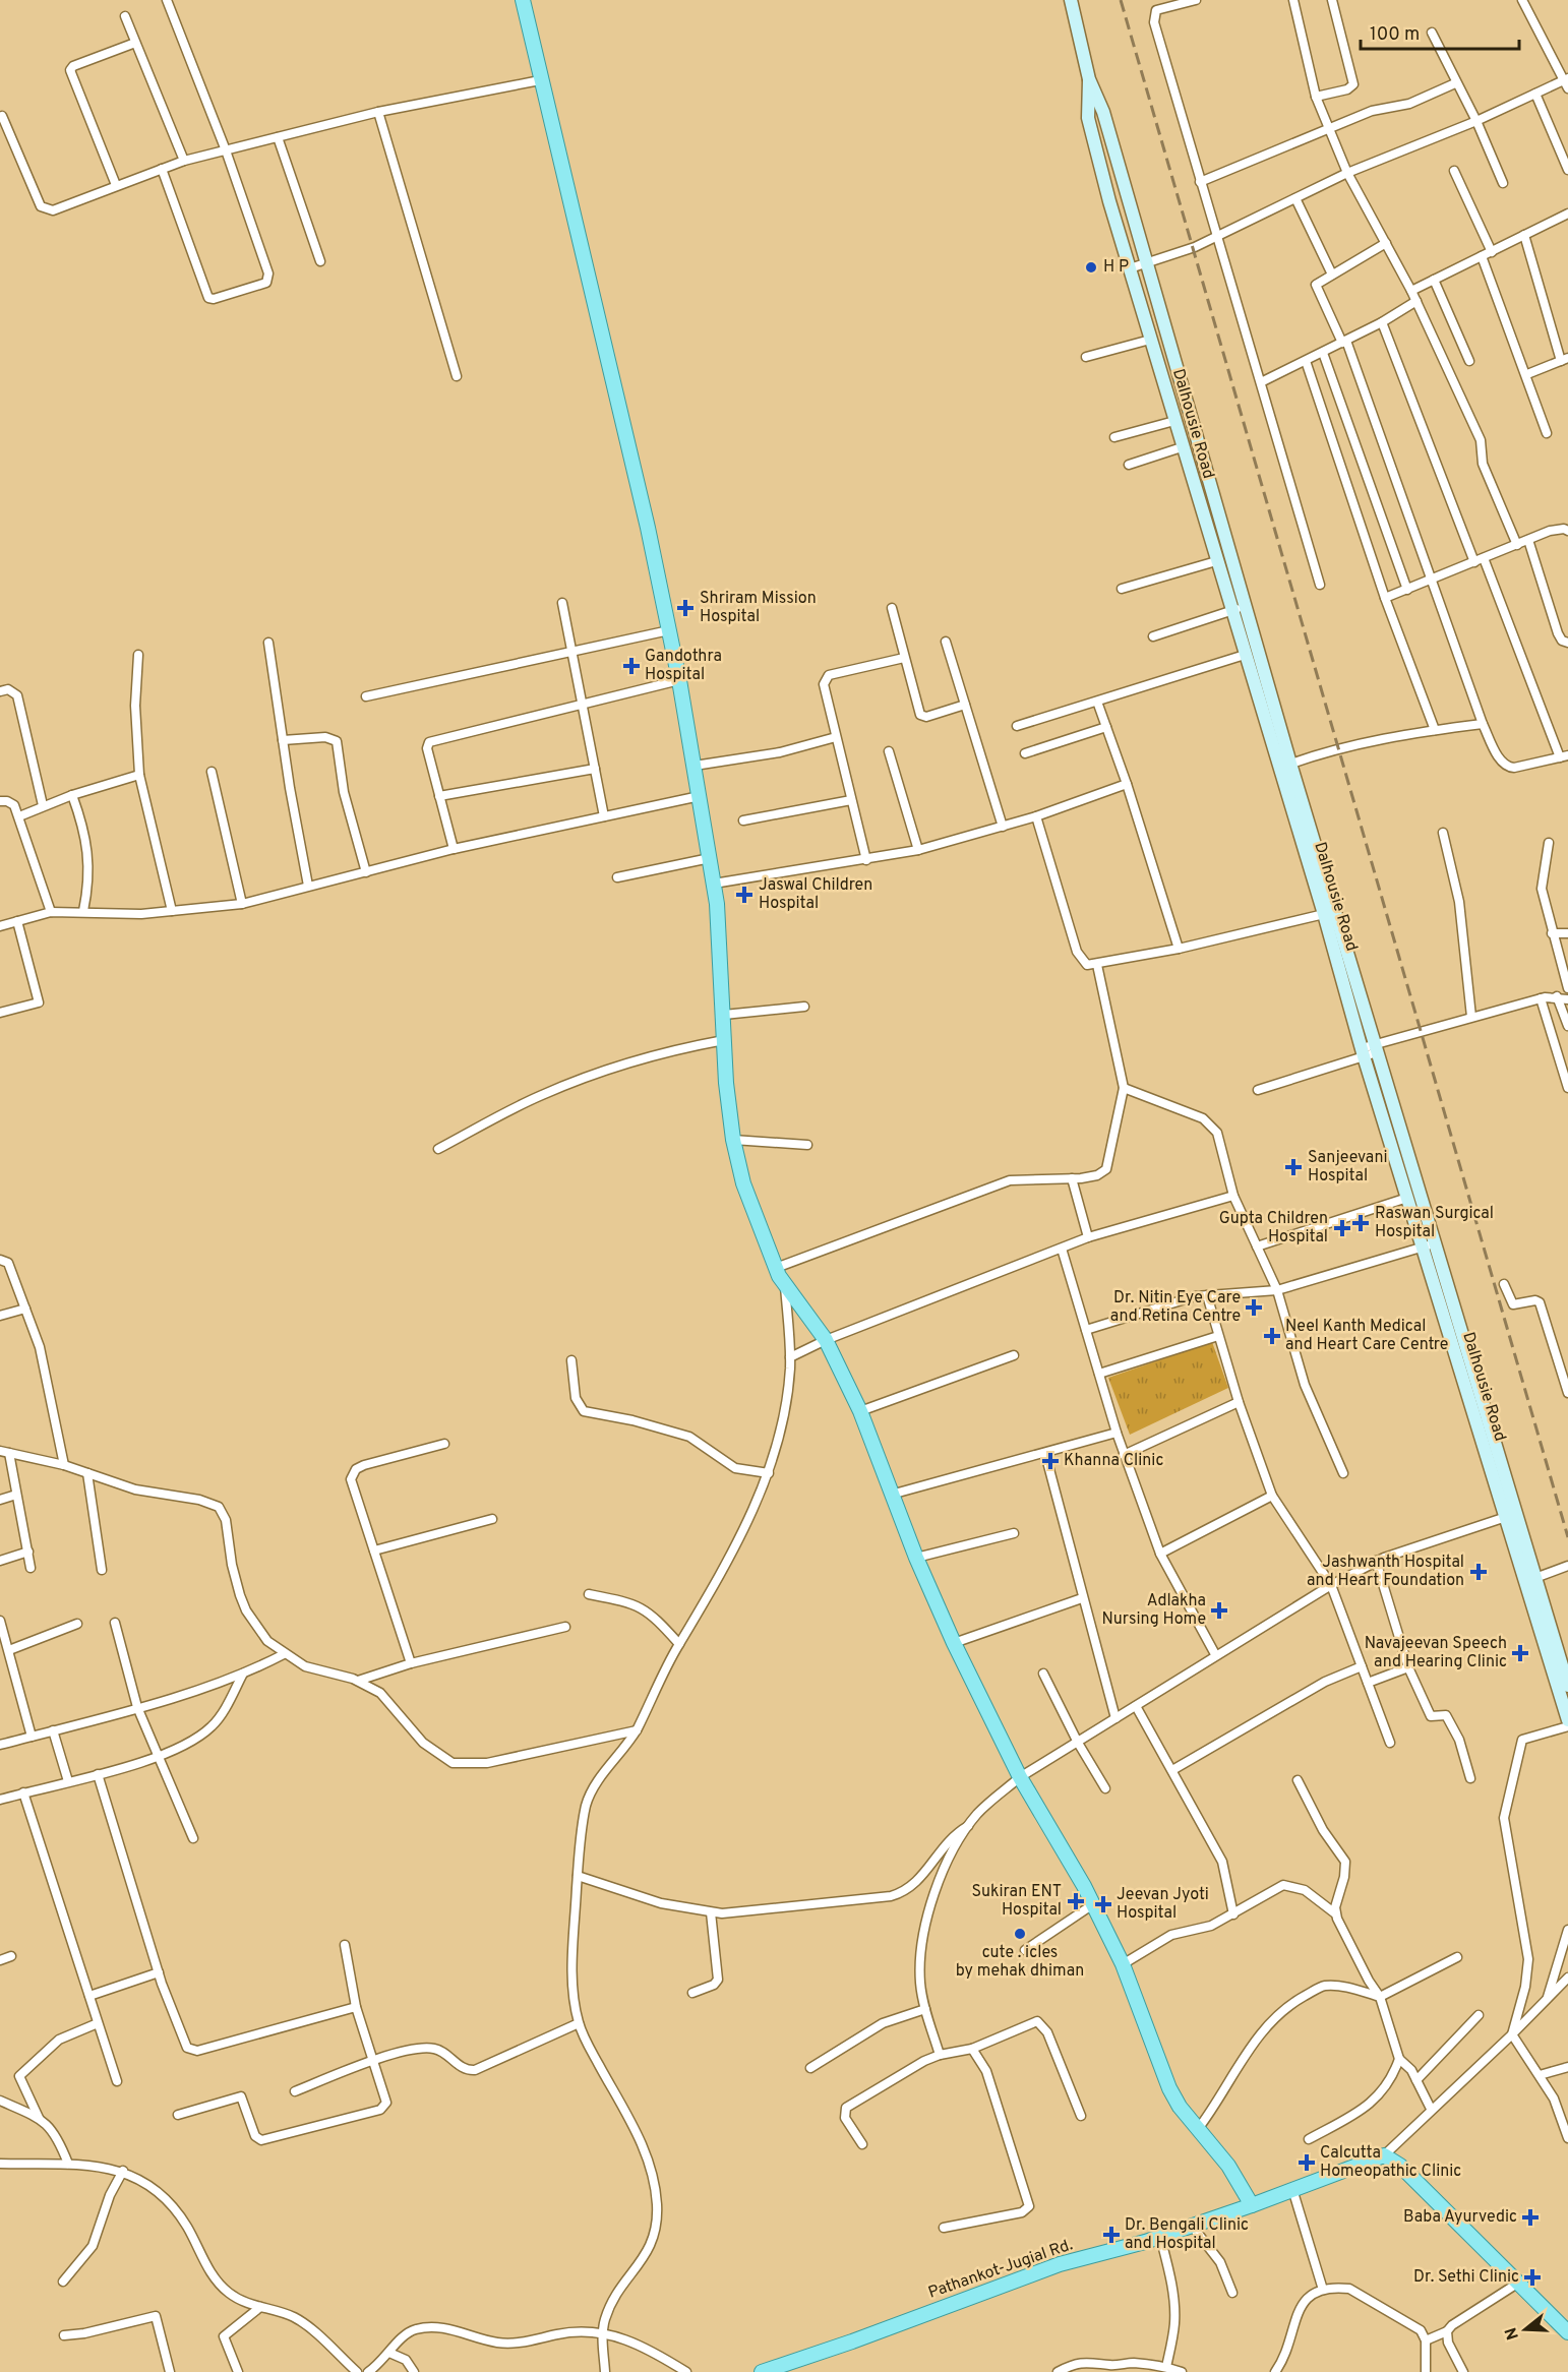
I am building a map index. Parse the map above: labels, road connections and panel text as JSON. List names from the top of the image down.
{
  "streets": {
    "main road": ["Pathankot-Jugial Rd."],
    "street": ["Dalhousie Road"]
  },
  "places": {
    "other": ["H P", "cute . icles by mehak dhiman"],
    "health": [
      "Shriram Mission Hospital",
      "Gandothra Hospital",
      "Jaswal Children Hospital",
      "Sanjeevani Hospital",
      "Raswan Surgical Hospital",
      "Gupta Children Hospital",
      "Dr. Nitin Eye Care and Retina Centre",
      "Neel Kanth Medical and Heart Care Centre",
      "Khanna Clinic",
      "Jashwanth Hospital and Heart Foundation",
      "Adlakha Nursing Home",
      "Navajeevan Speech and Hearing Clinic",
      "Sukiran ENT Hospital",
      "Jeevan Jyoti Hospital",
      "Calcutta Homeopathic Clinic",
      "Baba Ayurvedic",
      "Dr. Bengali Clinic and Hospital",
      "Dr. Sethi Clinic"
    ]
  },
  "scale_bar": "100 m",
  "north": "left"
}
